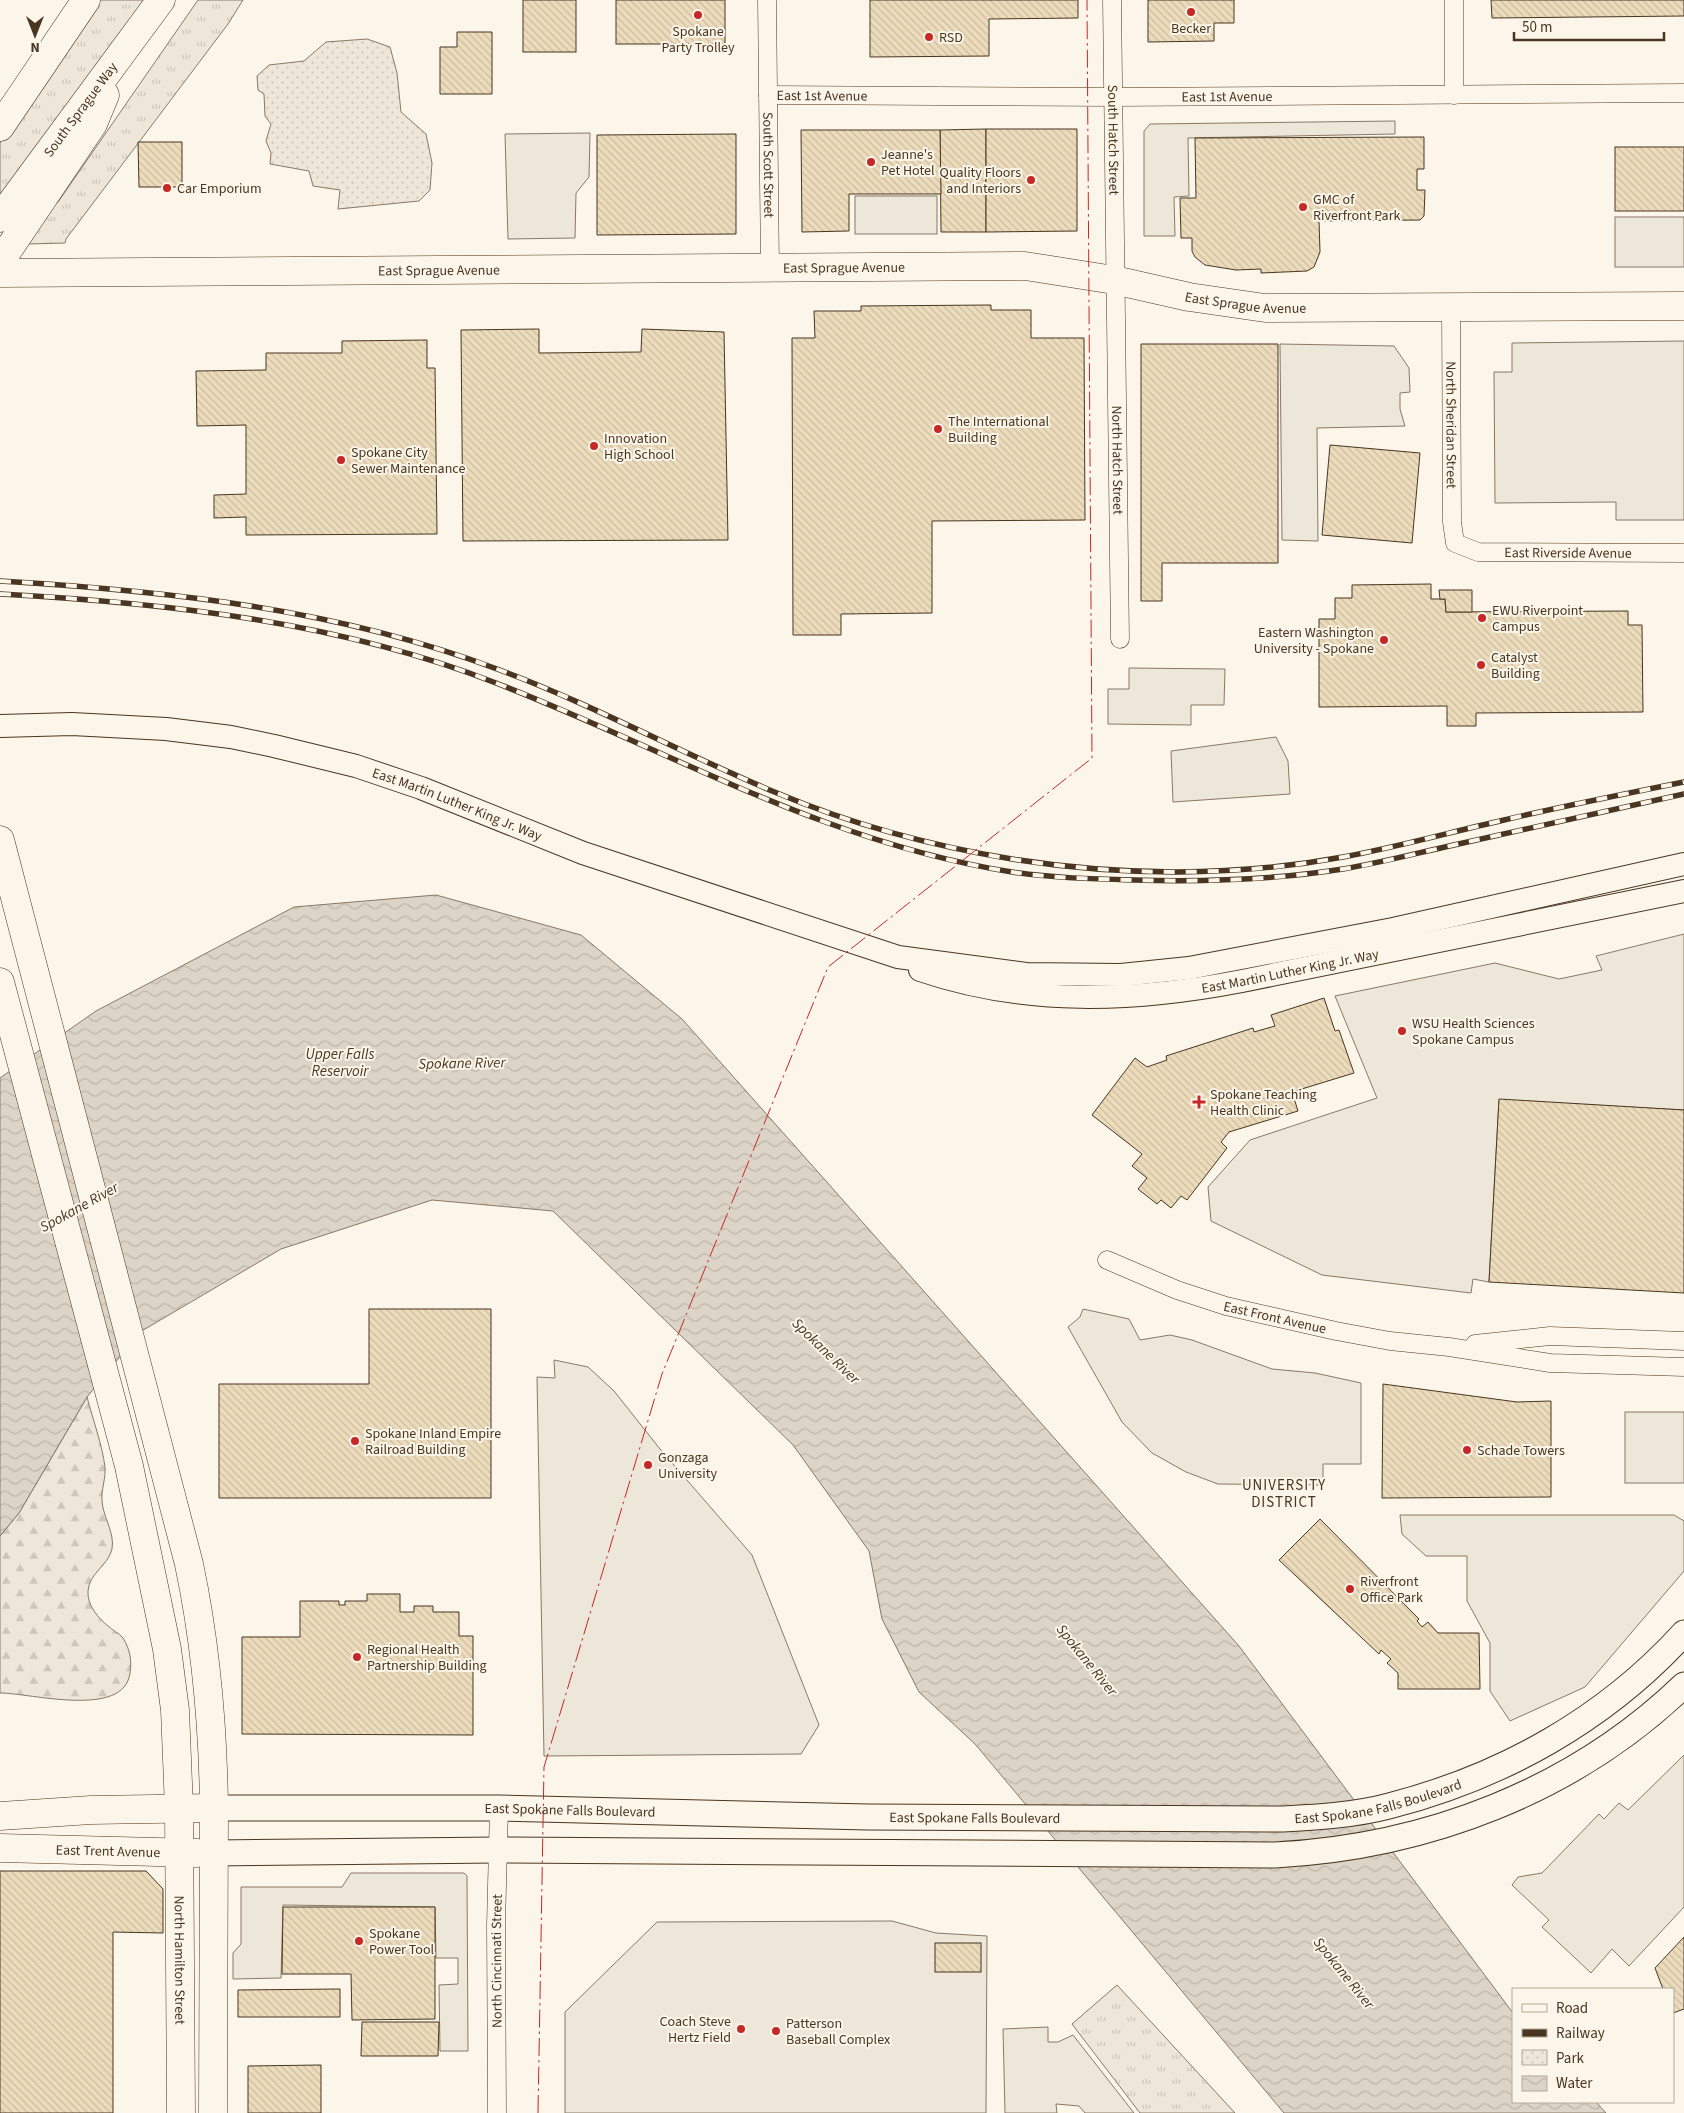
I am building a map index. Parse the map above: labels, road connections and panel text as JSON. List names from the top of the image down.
{
  "streets": {
    "main road": [
      "South Sprague Way",
      "East Sprague Avenue",
      "East Spokane Falls Boulevard",
      "East Trent Avenue",
      "North Hamilton Street"
    ],
    "street": [
      "East 1st Avenue",
      "South Hatch Street",
      "South Scott Street",
      "North Sheridan Street",
      "North Hatch Street",
      "East Riverside Avenue",
      "East Martin Luther King Jr. Way",
      "East Front Avenue",
      "North Cincinnati Street"
    ]
  },
  "crossings": [
    ["East 1st Avenue", "South Hatch Street"],
    ["East 1st Avenue", "South Scott Street"],
    ["South Hatch Street", "East Sprague Avenue"],
    ["South Hatch Street", "North Hatch Street"],
    ["South Scott Street", "East Sprague Avenue"],
    ["East Sprague Avenue", "North Sheridan Street"],
    ["East Sprague Avenue", "North Hatch Street"],
    ["North Sheridan Street", "East Riverside Avenue"],
    ["East Spokane Falls Boulevard", "North Cincinnati Street"],
    ["East Trent Avenue", "North Hamilton Street"]
  ],
  "districts": ["UNIVERSITY DISTRICT"],
  "water": ["Upper Falls Reservoir", "Spokane River"],
  "places": {
    "other": [
      "Becker",
      "Spokane Party Trolley",
      "RSD",
      "Jeanne's Pet Hotel",
      "Quality Floors and Interiors",
      "Car Emporium",
      "GMC of Riverfront Park",
      "The International Building",
      "Innovation High School",
      "Spokane City Sewer Maintenance",
      "EWU Riverpoint Campus",
      "Eastern Washington University - Spokane",
      "Catalyst Building",
      "WSU Health Sciences Spokane Campus",
      "Spokane Inland Empire Railroad Building",
      "Schade Towers",
      "Gonzaga University",
      "Riverfront Office Park",
      "Regional Health Partnership Building",
      "Spokane Power Tool",
      "Coach Steve Hertz Field",
      "Patterson Baseball Complex"
    ],
    "health": ["Spokane Teaching Health Clinic"]
  },
  "legend": [
    "Road",
    "Railway",
    "Park",
    "Water"
  ],
  "scale_bar": "50 m",
  "north": "bottom"
}
